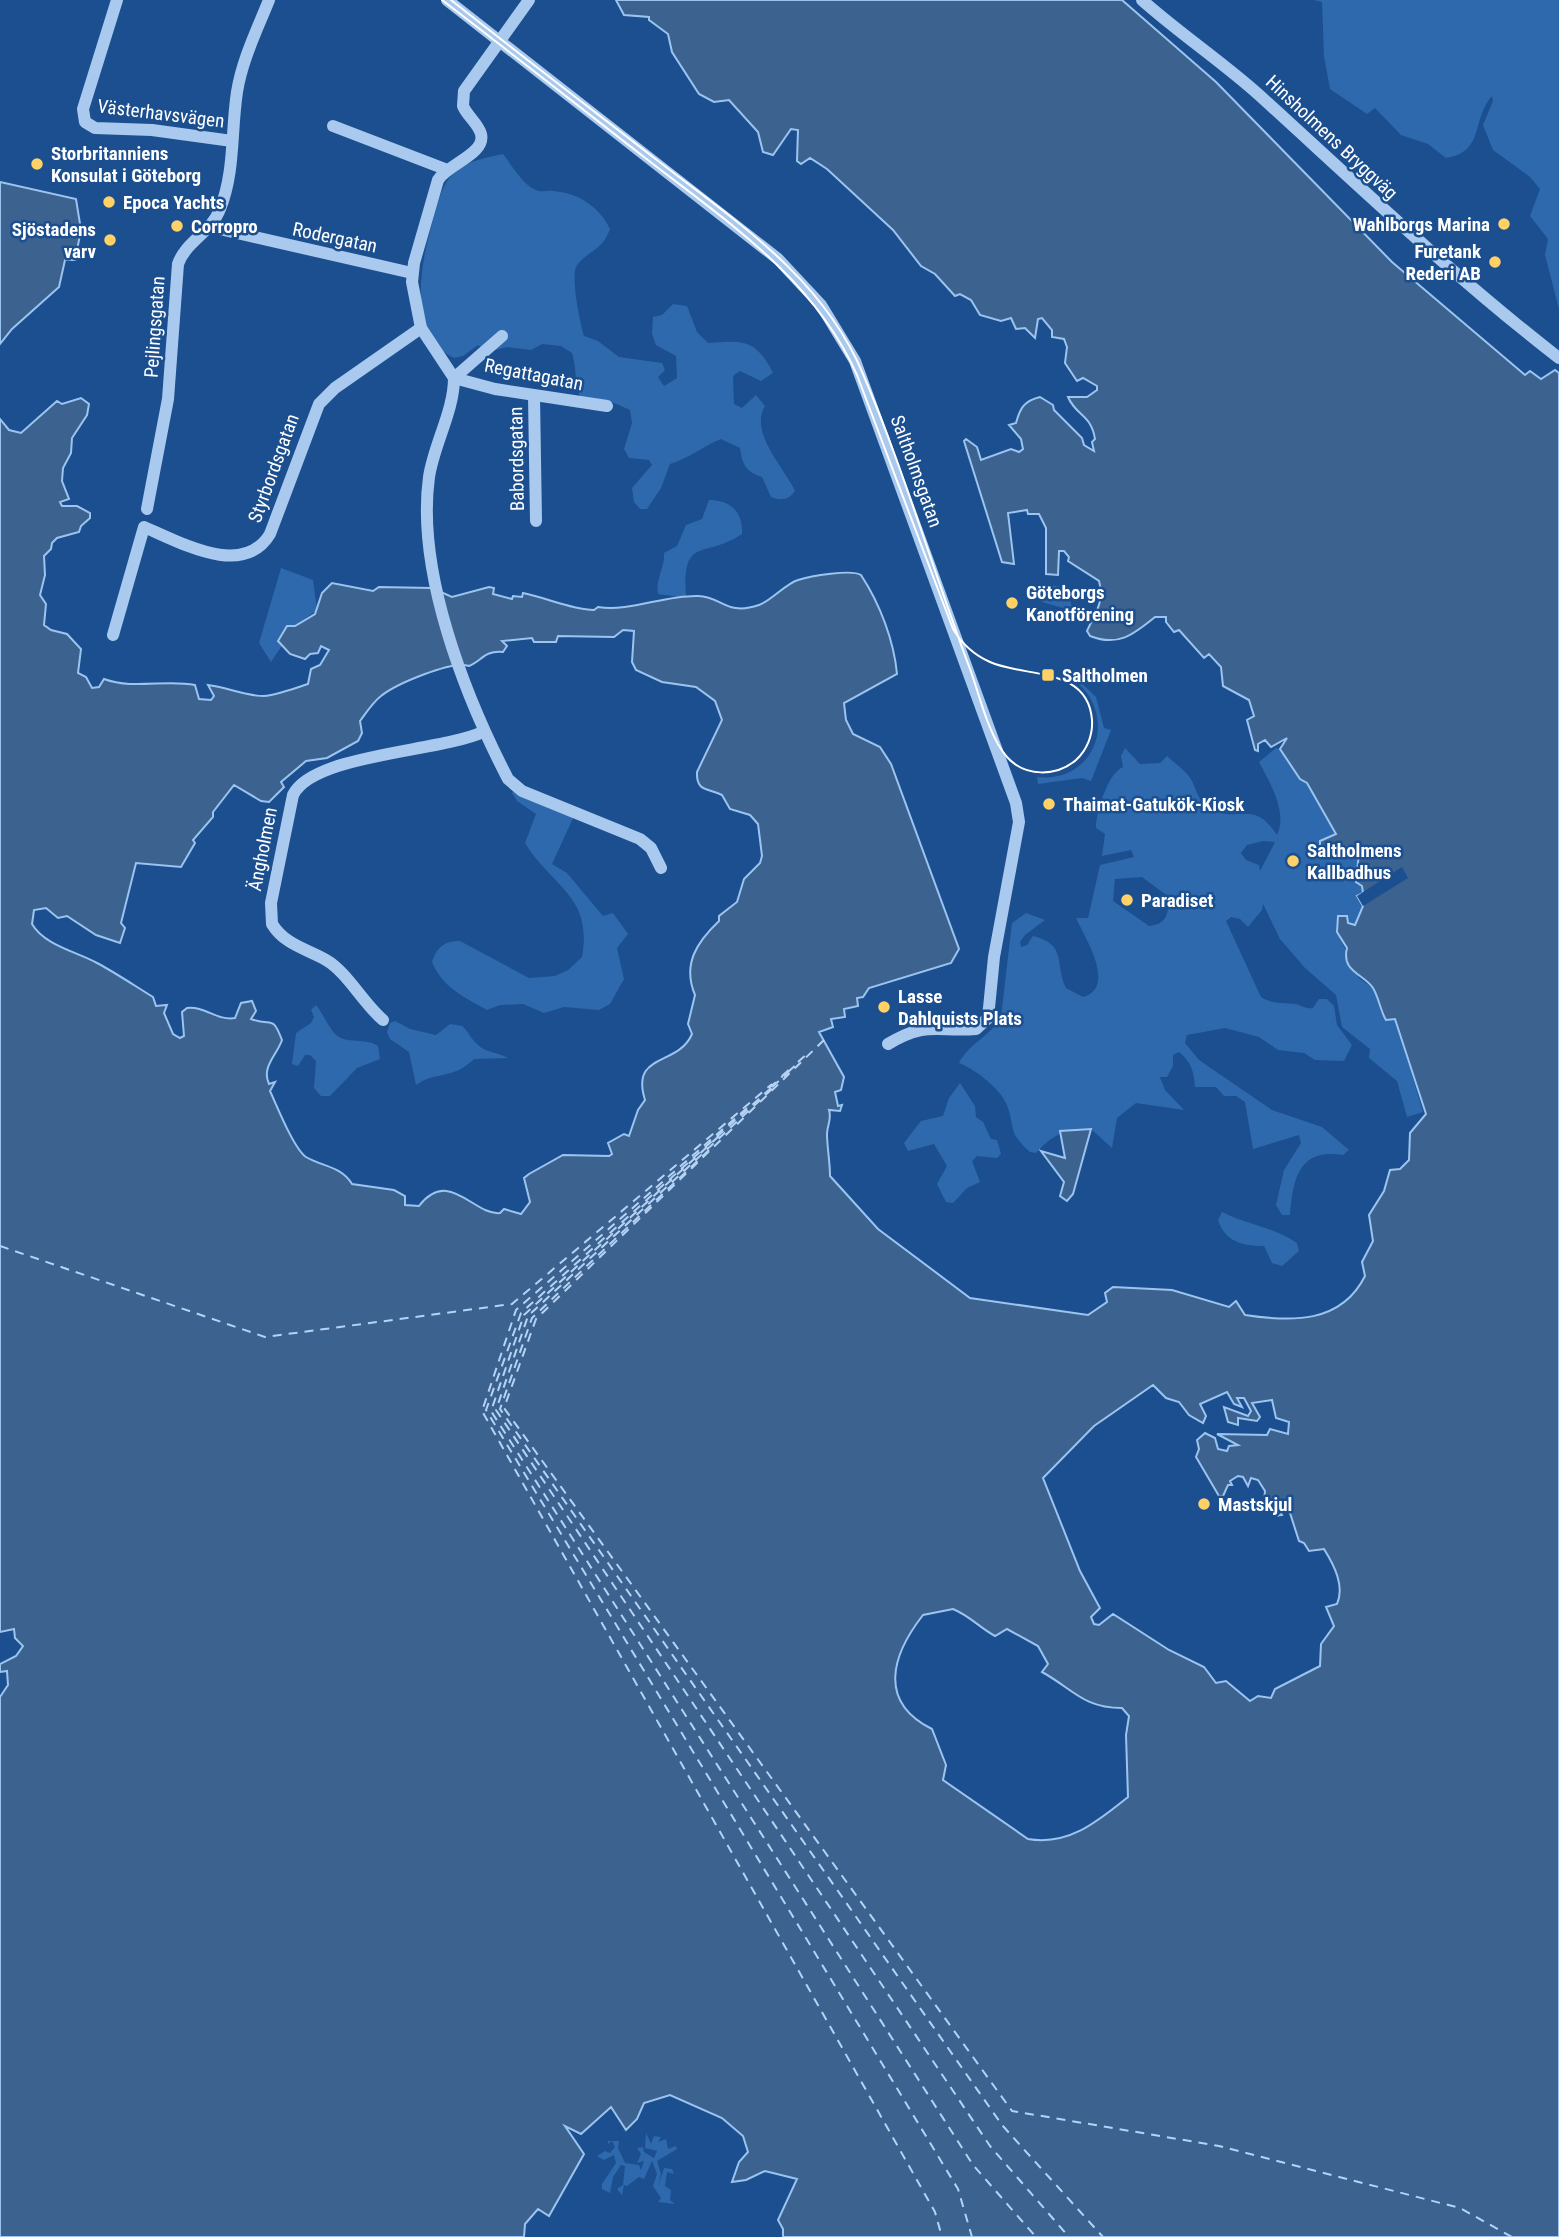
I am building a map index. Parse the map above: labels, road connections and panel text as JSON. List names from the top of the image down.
{
  "streets": {
    "street": [
      "Västerhavsvägen",
      "Hinsholmens Bryggväg",
      "Rodergatan",
      "Pejlingsgatan",
      "Regattagatan",
      "Babordsgatan",
      "Styrbordsgatan",
      "Saltholmsgatan",
      "Ängholmen"
    ]
  },
  "crossings": [
    ["Västerhavsvägen", "Pejlingsgatan"],
    ["Rodergatan", "Pejlingsgatan"],
    ["Regattagatan", "Babordsgatan"]
  ],
  "places": {
    "other": [
      "Storbritanniens Konsulat i Göteborg",
      "Epoca Yachts",
      "Wahlborgs Marina",
      "Corropro",
      "Sjöstadens varv",
      "Furetank Rederi AB",
      "Göteborgs Kanotförening",
      "Thaimat-Gatukök-Kiosk",
      "Saltholmens Kallbadhus",
      "Paradiset",
      "Lasse Dahlquists Plats",
      "Mastskjul"
    ],
    "transit": ["Saltholmen"]
  }
}
